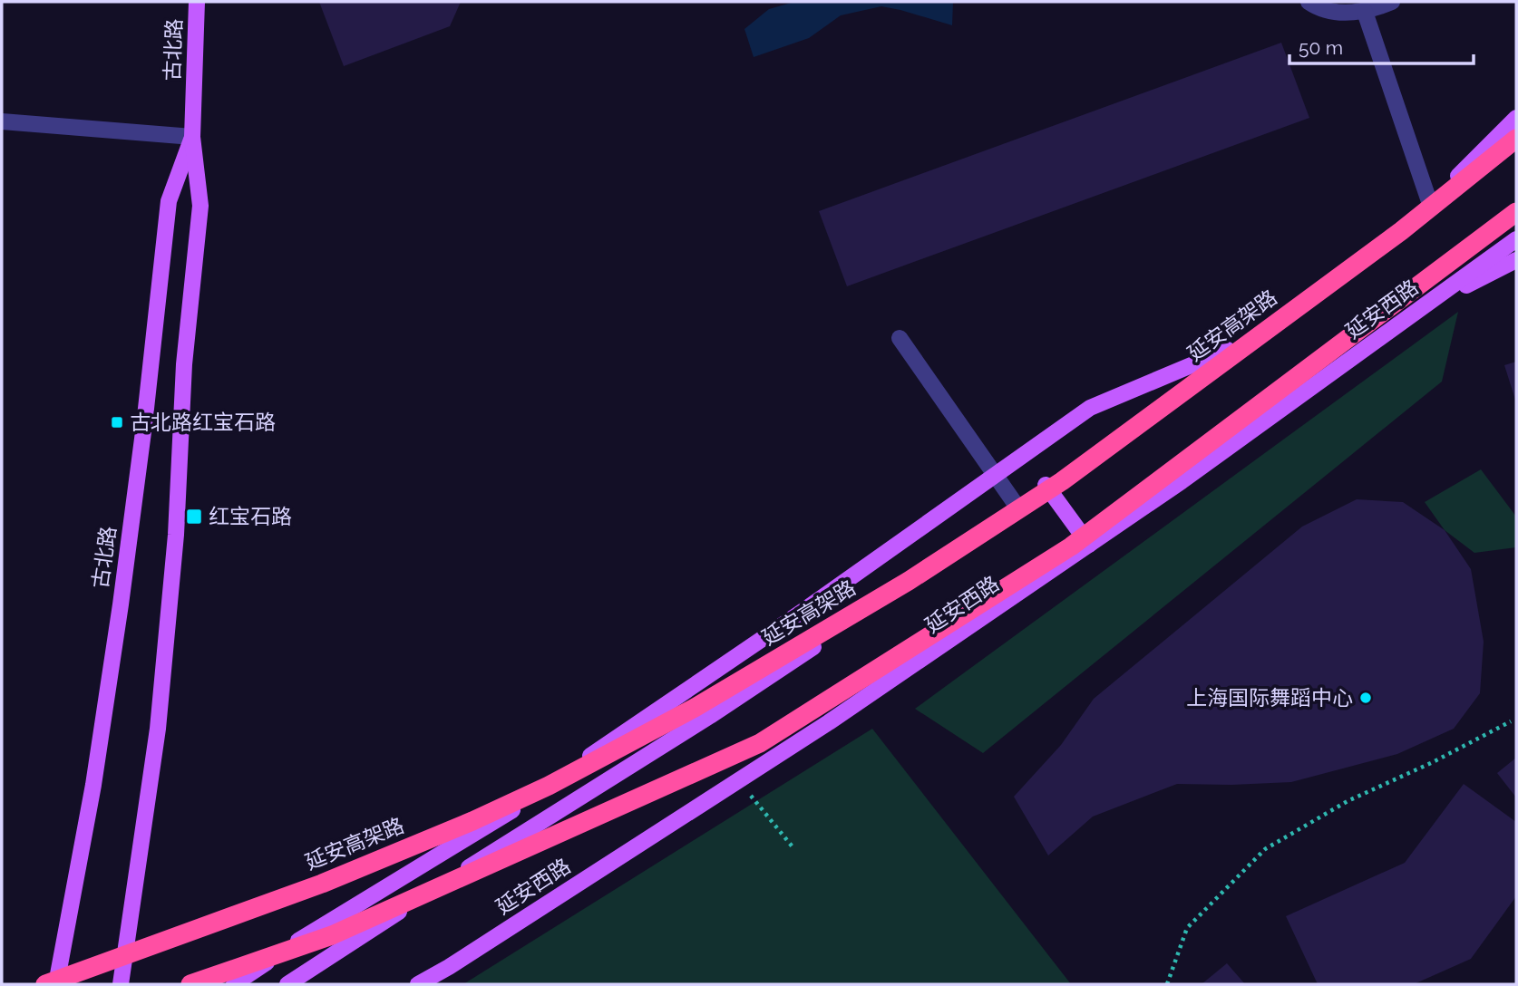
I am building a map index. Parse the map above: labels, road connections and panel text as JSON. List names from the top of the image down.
{
  "streets": {
    "highway": ["延安高架路"],
    "main road": ["古北路", "延安西路"]
  },
  "places": {
    "transit": ["古北路红宝石路", "红宝石路"],
    "other": ["上海国际舞蹈中心"]
  },
  "scale_bar": "50 m"
}
